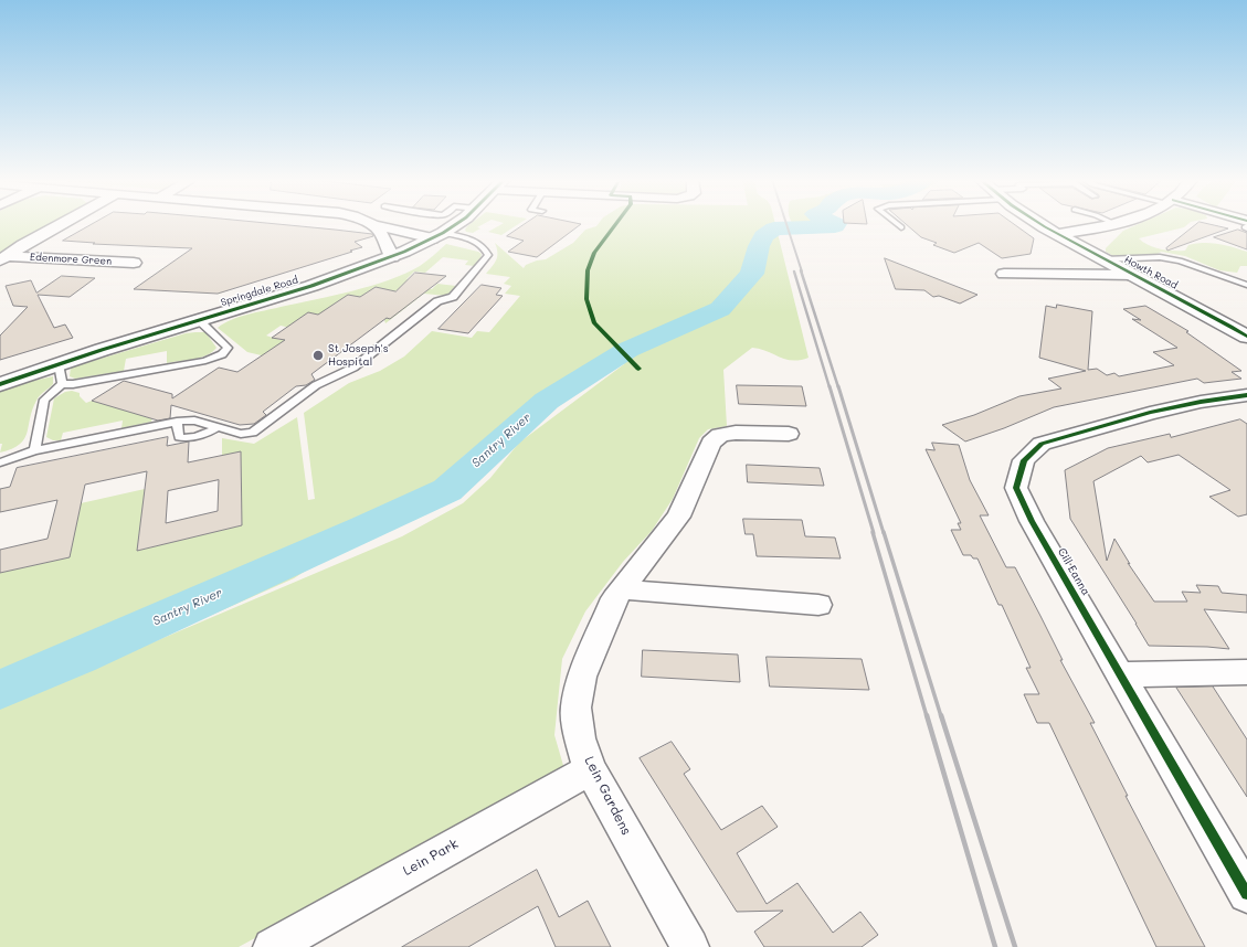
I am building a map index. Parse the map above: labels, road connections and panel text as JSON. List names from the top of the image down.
{
  "streets": {
    "street": [
      "Edenmore Green",
      "Howth Road",
      "Springdale Road",
      "Cill Eanna",
      "Lein Gardens",
      "Lein Park"
    ]
  },
  "crossings": [
    ["Lein Gardens", "Lein Park"]
  ],
  "water": ["Santry River"],
  "places": ["St Joseph's Hospital"]
}
